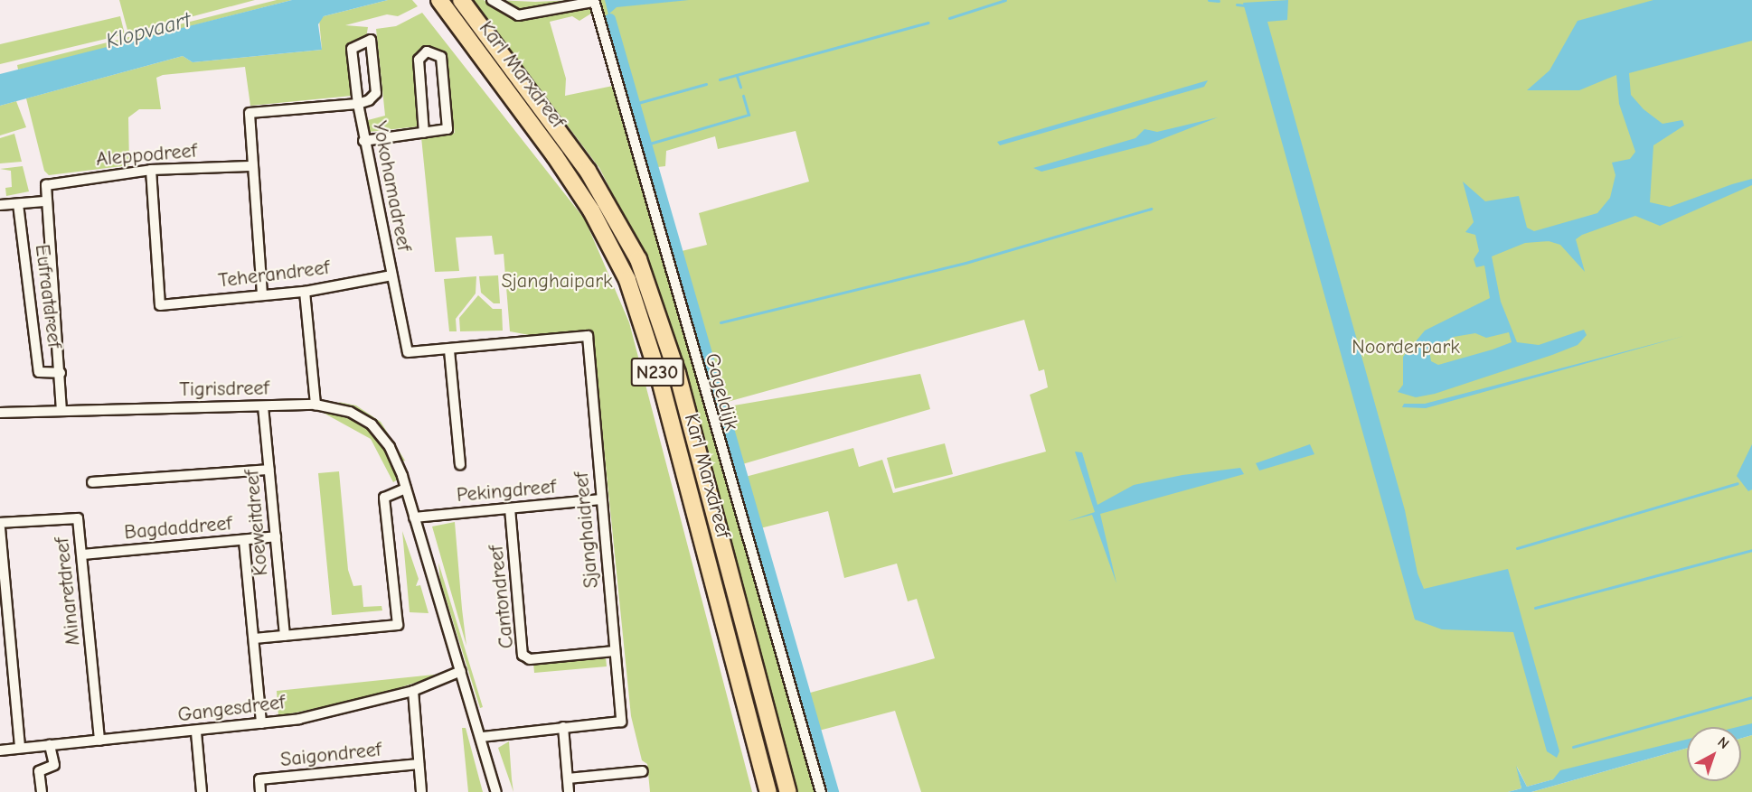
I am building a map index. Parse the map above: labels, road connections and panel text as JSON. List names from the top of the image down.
{
  "streets": {
    "highway": ["Karl Marxdreef", "N230"],
    "street": [
      "Aleppodreef",
      "Yokohamadreef",
      "Teherandreef",
      "Eufraatdreef",
      "Tigrisdreef",
      "Gageldijk",
      "Pekingdreef",
      "Koeweitdreef",
      "Bagdaddreef",
      "Sjanghaidreef",
      "Minaretdreef",
      "Cantondreef",
      "Gangesdreef",
      "Saigondreef"
    ]
  },
  "crossings": [
    ["Aleppodreef", "Teherandreef"],
    ["Aleppodreef", "Eufraatdreef"],
    ["Yokohamadreef", "Teherandreef"],
    ["Yokohamadreef", "Sjanghaidreef"],
    ["Eufraatdreef", "Tigrisdreef"],
    ["Tigrisdreef", "Pekingdreef"],
    ["Tigrisdreef", "Koeweitdreef"],
    ["Tigrisdreef", "Gangesdreef"],
    ["Pekingdreef", "Sjanghaidreef"],
    ["Pekingdreef", "Cantondreef"],
    ["Koeweitdreef", "Bagdaddreef"],
    ["Koeweitdreef", "Gangesdreef"],
    ["Bagdaddreef", "Minaretdreef"],
    ["Sjanghaidreef", "Cantondreef"],
    ["Minaretdreef", "Gangesdreef"]
  ],
  "water": ["Klopvaart"],
  "parks": ["Sjanghaipark", "Noorderpark"],
  "north": "top right"
}
